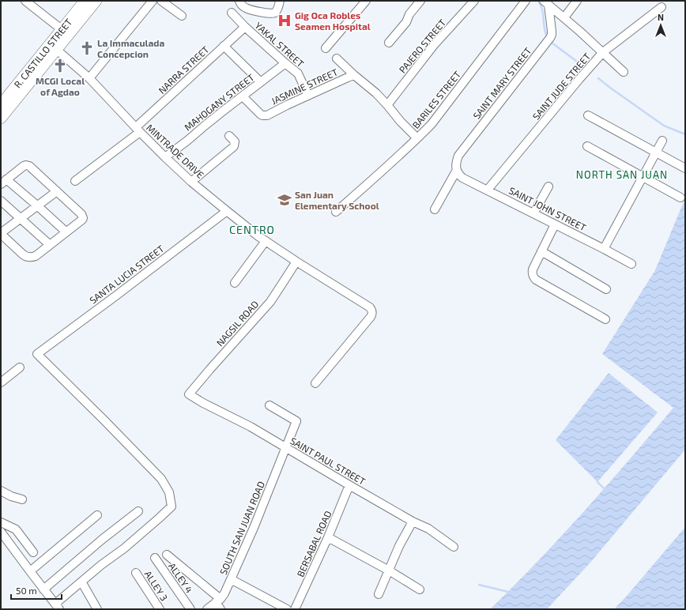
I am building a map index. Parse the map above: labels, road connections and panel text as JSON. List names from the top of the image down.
{
  "streets": {
    "main road": ["R. CASTILLO STREET"],
    "street": [
      "YAKAL STREET",
      "PAJERO STREET",
      "NARRA STREET",
      "SAINT MARY STREET",
      "JASMINE STREET",
      "SAINT JUDE STREET",
      "BARILES STREET",
      "MAHOGANY STREET",
      "MINTRADE DRIVE",
      "SAINT JOHN STREET",
      "SANTA LUCIA STREET",
      "NAGSIL ROAD",
      "SAINT PAUL STREET",
      "SOUTH SAN JUAN ROAD",
      "BERSABAL ROAD",
      "ALLEY 4",
      "ALLEY 3"
    ]
  },
  "crossings": [
    ["YAKAL STREET", "NARRA STREET"],
    ["YAKAL STREET", "JASMINE STREET"],
    ["YAKAL STREET", "MAHOGANY STREET"],
    ["R. CASTILLO STREET", "MINTRADE DRIVE"],
    ["NARRA STREET", "MINTRADE DRIVE"],
    ["SAINT MARY STREET", "SAINT JOHN STREET"],
    ["JASMINE STREET", "MAHOGANY STREET"],
    ["SAINT JUDE STREET", "SAINT JOHN STREET"],
    ["MAHOGANY STREET", "MINTRADE DRIVE"],
    ["MINTRADE DRIVE", "SANTA LUCIA STREET"],
    ["MINTRADE DRIVE", "NAGSIL ROAD"],
    ["NAGSIL ROAD", "SAINT PAUL STREET"],
    ["SAINT PAUL STREET", "SOUTH SAN JUAN ROAD"],
    ["SAINT PAUL STREET", "BERSABAL ROAD"]
  ],
  "districts": ["NORTH SAN JUAN", "CENTRO"],
  "places": {
    "hospital": ["Gig Oca Robles Seamen Hospital"],
    "church": ["La Immaculada Concepcion", "MCGI Local of Agdao"],
    "school or university": ["San Juan Elementary School"]
  },
  "scale_bar": "50 m",
  "north": "top"
}
